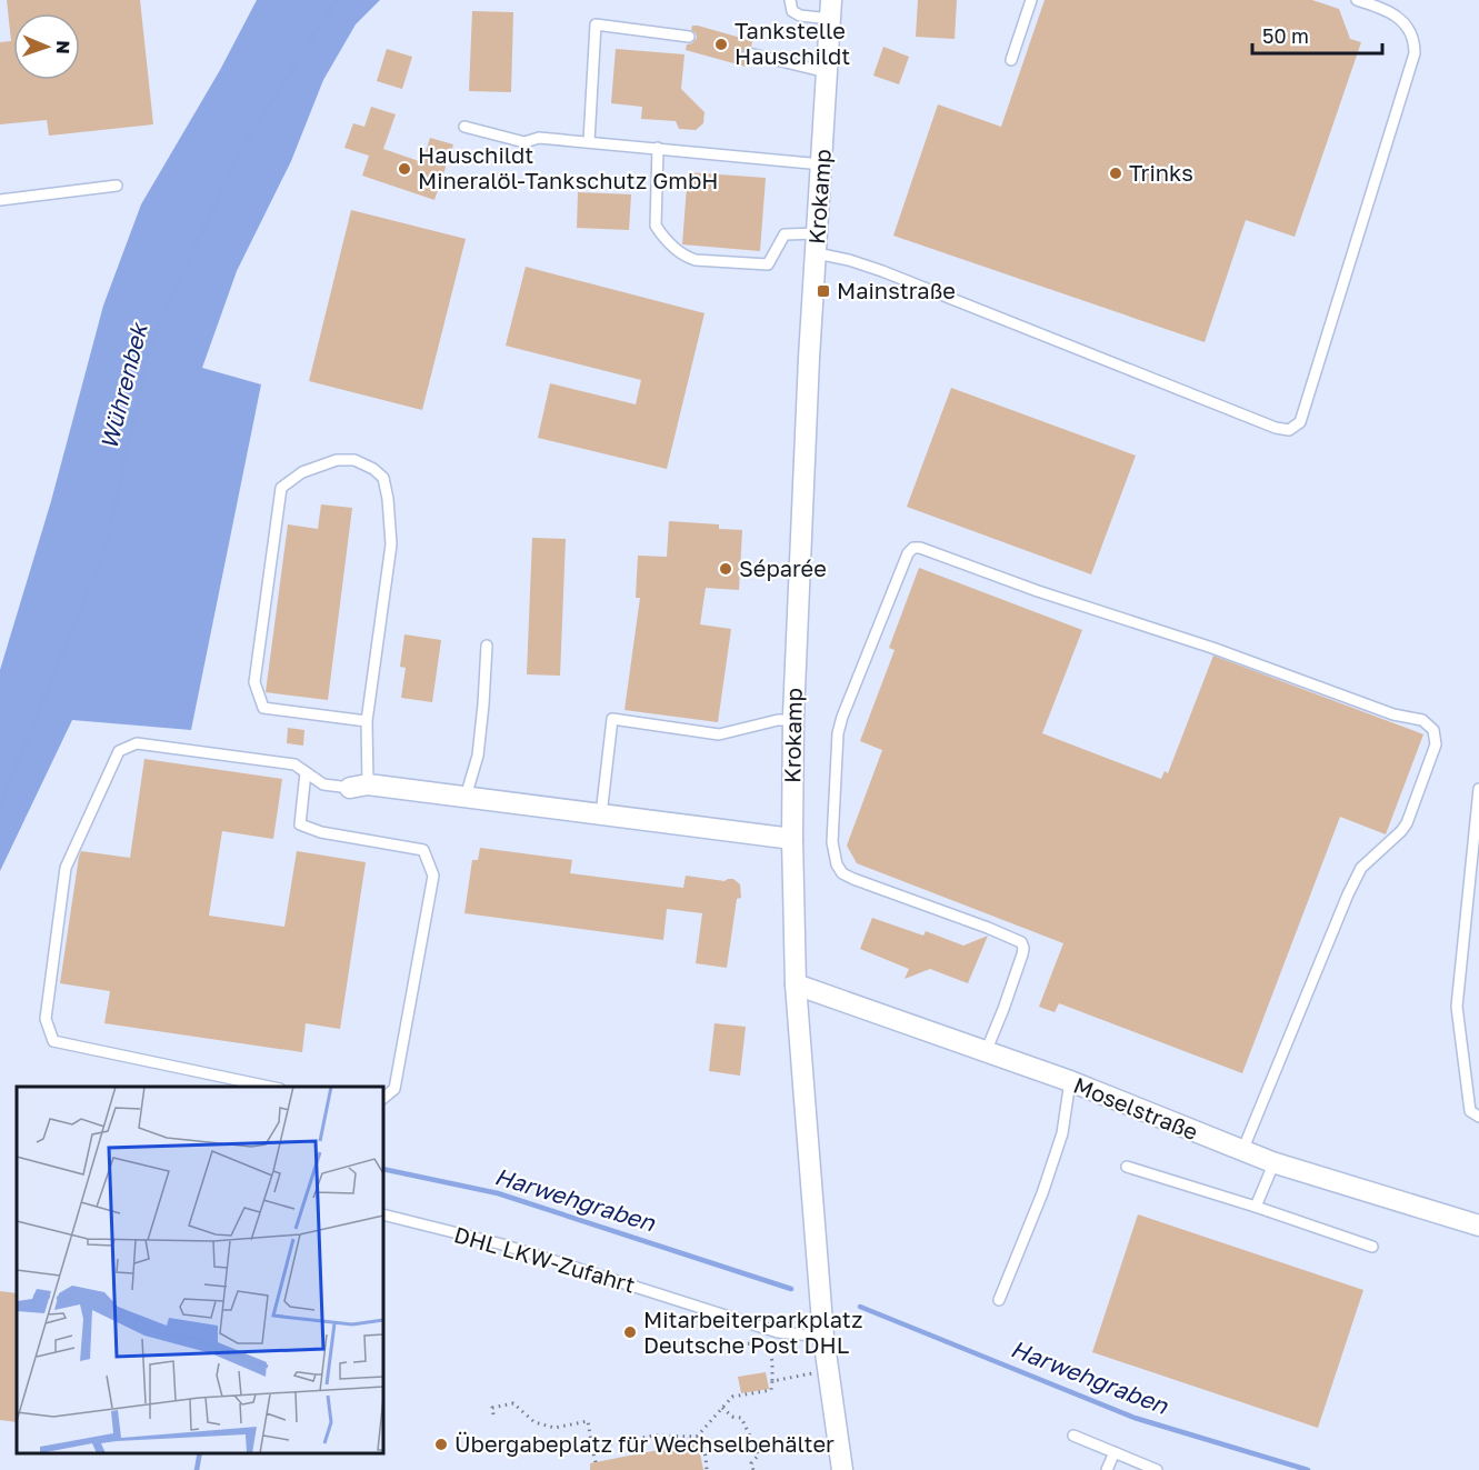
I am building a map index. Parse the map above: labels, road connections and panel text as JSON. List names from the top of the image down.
{
  "streets": {
    "street": ["Krokamp", "Moselstraße"],
    "lane": ["DHL LKW-Zufahrt"]
  },
  "crossings": [
    ["Krokamp", "Moselstraße"],
    ["Krokamp", "DHL LKW-Zufahrt"]
  ],
  "water": ["Wührenbek", "Harwehgraben"],
  "places": {
    "other": [
      "Tankstelle Hauschildt",
      "Hauschildt Mineralöl-Tankschutz GmbH",
      "Trinks",
      "Séparée",
      "Mitarbeiterparkplatz Deutsche Post DHL",
      "Übergabeplatz für Wechselbehälter"
    ],
    "transit": ["Mainstraße"]
  },
  "scale_bar": "50 m",
  "north": "right"
}
